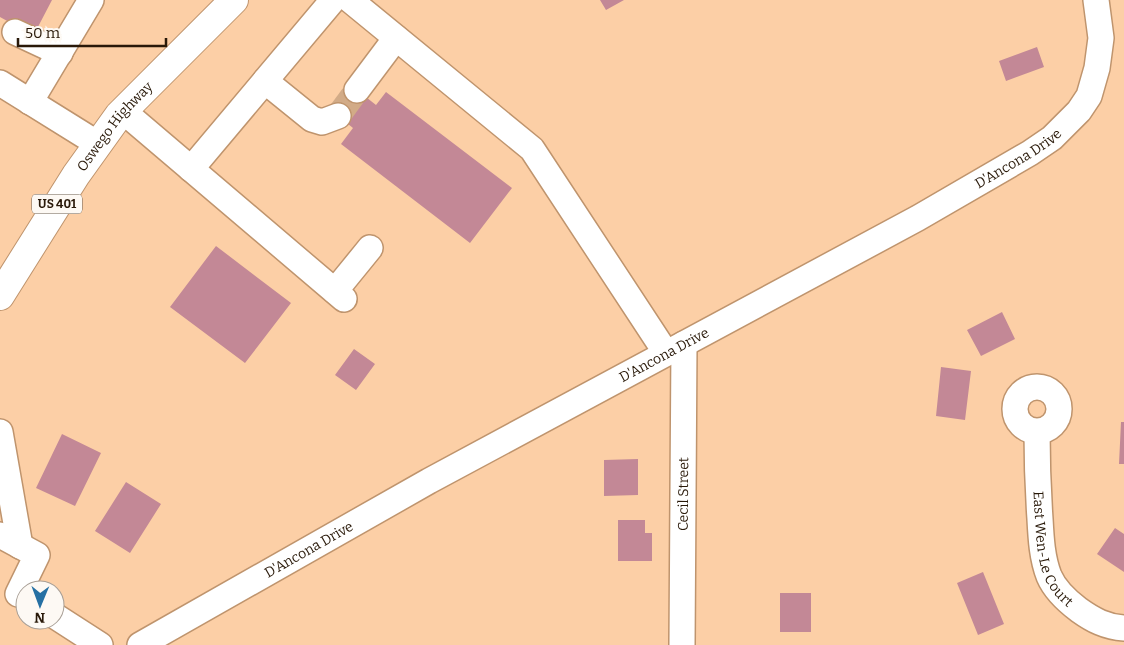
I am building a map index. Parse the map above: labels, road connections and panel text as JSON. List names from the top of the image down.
{
  "streets": {
    "main road": ["Oswego Highway", "US 401"],
    "street": ["D'Ancona Drive", "Cecil Street", "East Wen-Le Court"]
  },
  "crossings": [
    ["D'Ancona Drive", "Cecil Street"]
  ],
  "scale_bar": "50 m",
  "north": "bottom"
}
